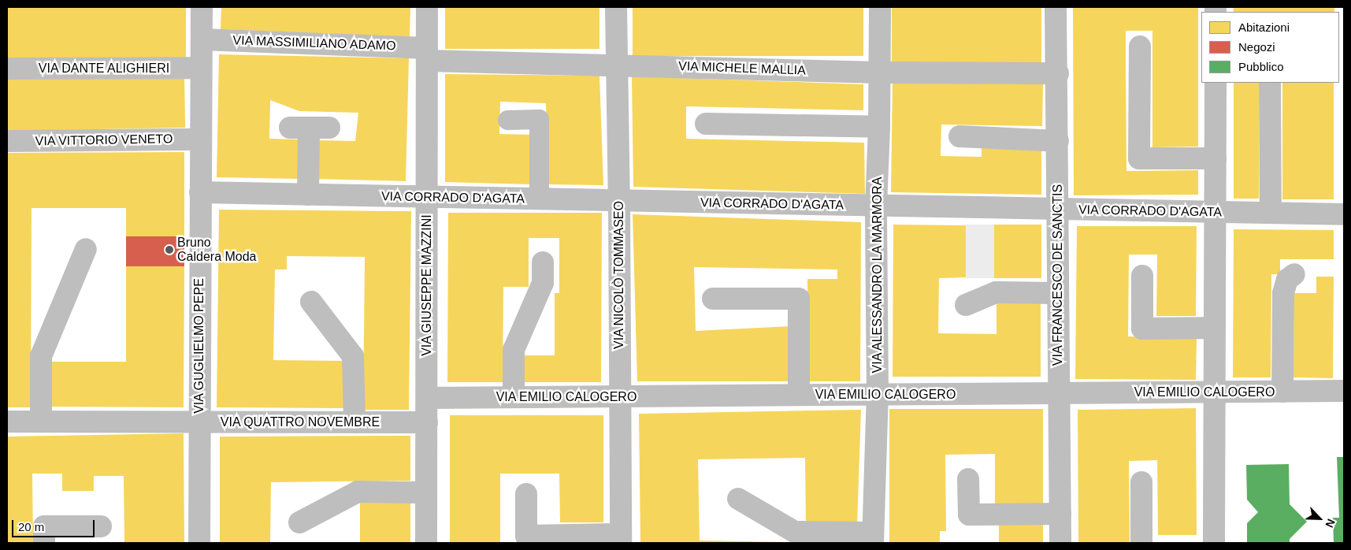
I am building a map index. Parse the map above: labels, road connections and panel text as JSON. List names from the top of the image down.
{
  "streets": {
    "street": [
      "VIA MASSIMILIANO ADAMO",
      "VIA DANTE ALIGHIERI",
      "VIA MICHELE MALLIA",
      "VIA VITTORIO VENETO",
      "VIA CORRADO D'AGATA",
      "VIA NICOLÒ TOMMASEO",
      "VIA ALESSANDRO LA MARMORA",
      "VIA FRANCESCO DE SANCTIS",
      "VIA GIUSEPPE MAZZINI",
      "VIA GUGLIELMO PEPE",
      "VIA EMILIO CALOGERO",
      "VIA QUATTRO NOVEMBRE"
    ]
  },
  "crossings": [
    ["VIA MASSIMILIANO ADAMO", "VIA MICHELE MALLIA"],
    ["VIA MASSIMILIANO ADAMO", "VIA GIUSEPPE MAZZINI"],
    ["VIA MASSIMILIANO ADAMO", "VIA GUGLIELMO PEPE"],
    ["VIA DANTE ALIGHIERI", "VIA GUGLIELMO PEPE"],
    ["VIA MICHELE MALLIA", "VIA NICOLÒ TOMMASEO"],
    ["VIA MICHELE MALLIA", "VIA ALESSANDRO LA MARMORA"],
    ["VIA MICHELE MALLIA", "VIA FRANCESCO DE SANCTIS"],
    ["VIA MICHELE MALLIA", "VIA GIUSEPPE MAZZINI"],
    ["VIA VITTORIO VENETO", "VIA GUGLIELMO PEPE"],
    ["VIA CORRADO D'AGATA", "VIA NICOLÒ TOMMASEO"],
    ["VIA CORRADO D'AGATA", "VIA ALESSANDRO LA MARMORA"],
    ["VIA CORRADO D'AGATA", "VIA FRANCESCO DE SANCTIS"],
    ["VIA CORRADO D'AGATA", "VIA GIUSEPPE MAZZINI"],
    ["VIA CORRADO D'AGATA", "VIA GUGLIELMO PEPE"],
    ["VIA NICOLÒ TOMMASEO", "VIA EMILIO CALOGERO"],
    ["VIA ALESSANDRO LA MARMORA", "VIA EMILIO CALOGERO"],
    ["VIA FRANCESCO DE SANCTIS", "VIA EMILIO CALOGERO"],
    ["VIA GIUSEPPE MAZZINI", "VIA EMILIO CALOGERO"],
    ["VIA GIUSEPPE MAZZINI", "VIA QUATTRO NOVEMBRE"],
    ["VIA GUGLIELMO PEPE", "VIA QUATTRO NOVEMBRE"]
  ],
  "places": ["Bruno Caldera Moda"],
  "legend": ["Abitazioni", "Negozi", "Pubblico"],
  "scale_bar": "20 m",
  "north": "bottom right"
}
